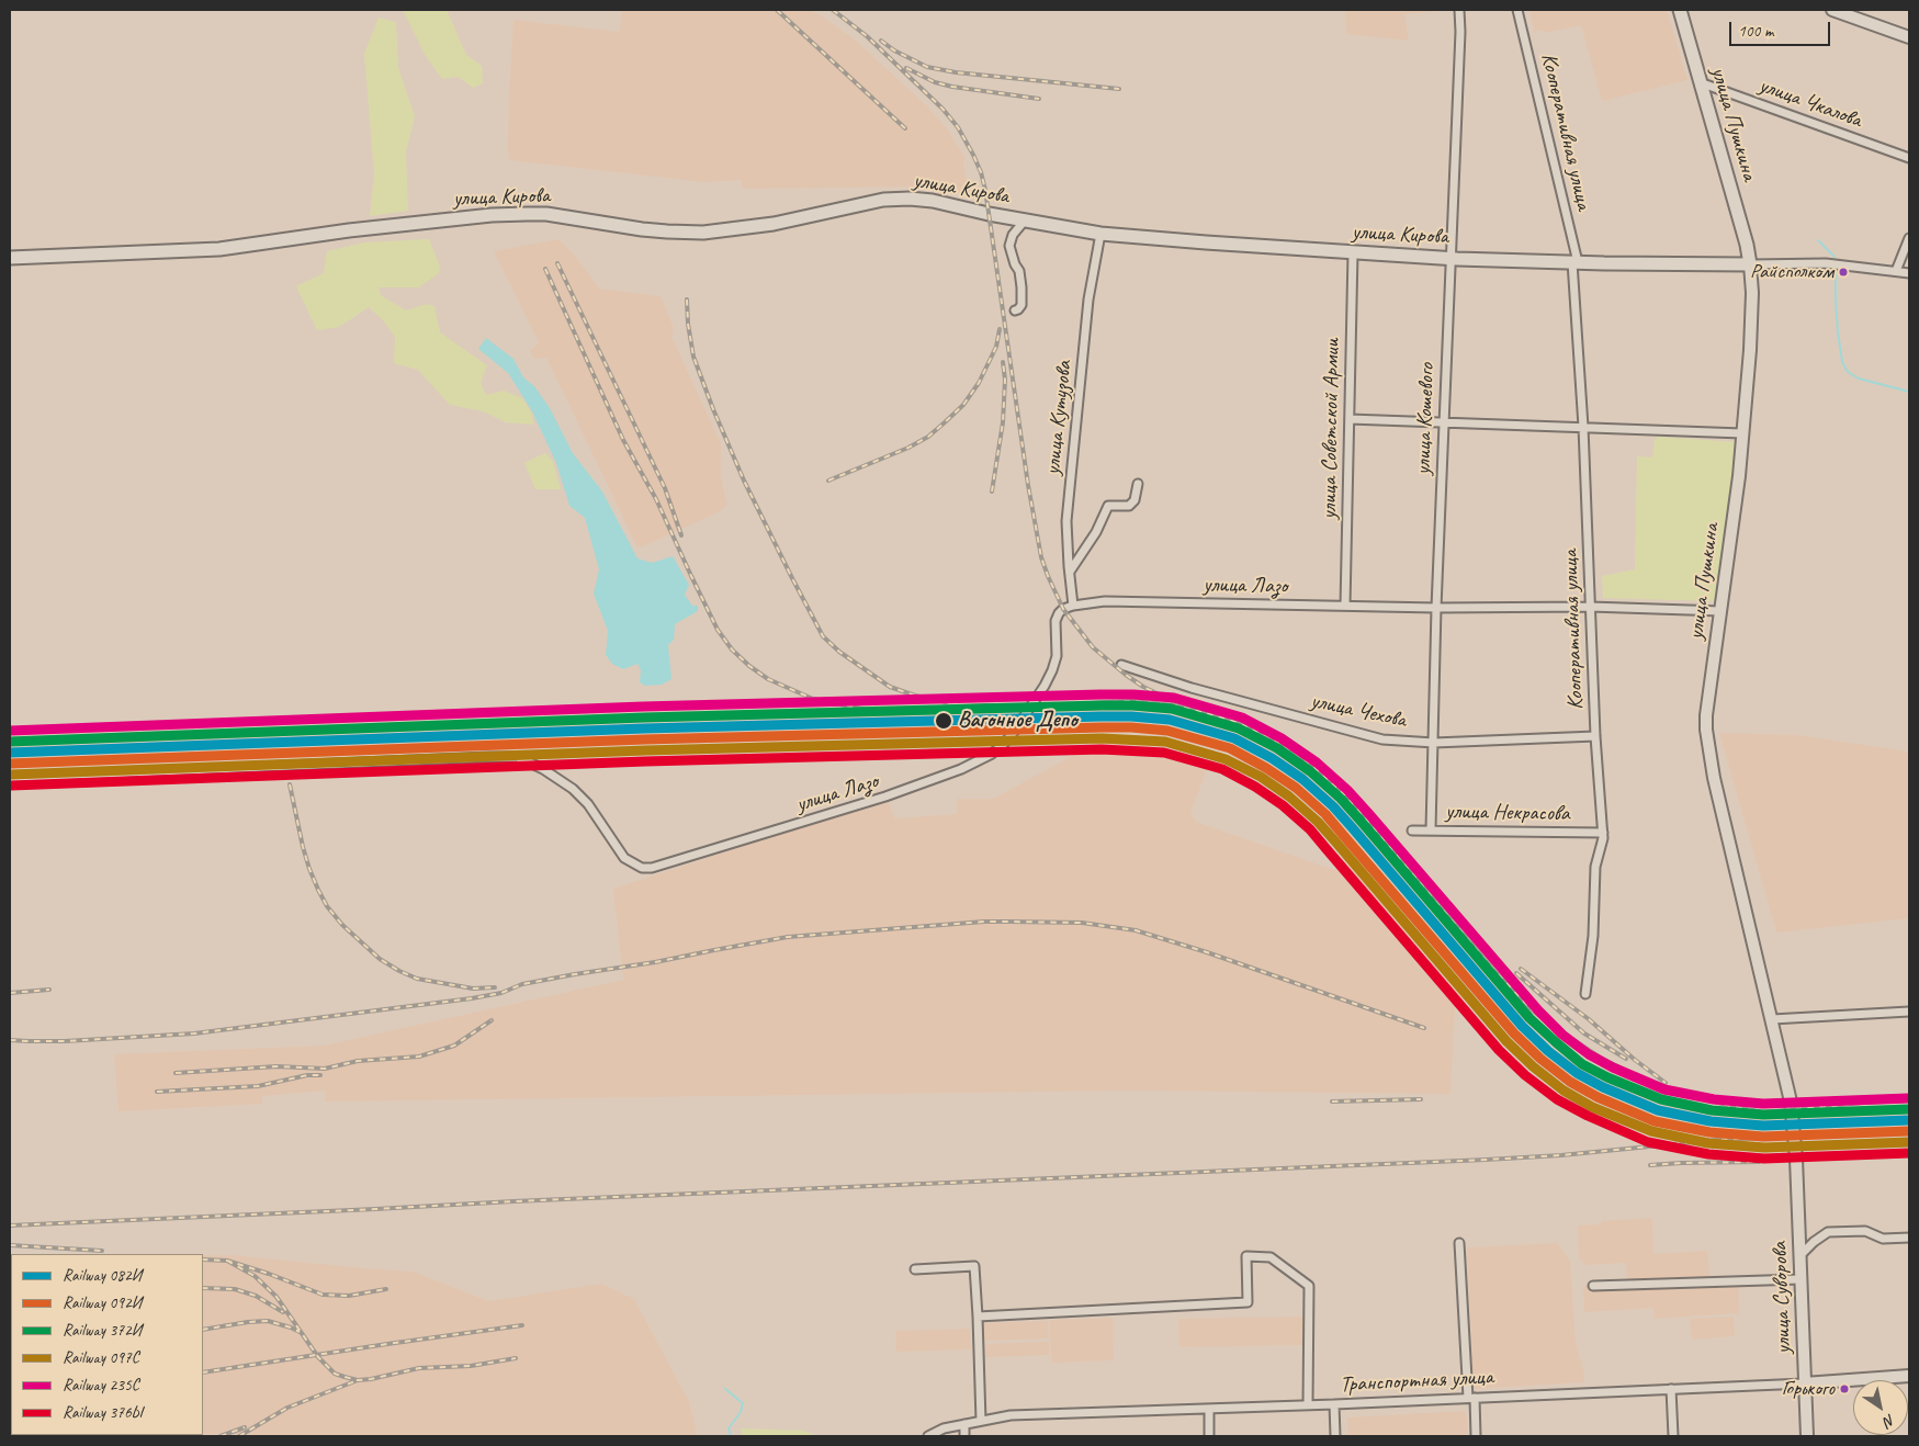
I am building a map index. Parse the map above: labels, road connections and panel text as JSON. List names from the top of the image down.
{
  "streets": {
    "main road": [
      "улица Пушкина",
      "улица Кирова",
      "улица Суворова",
      "Транспортная улица"
    ],
    "street": [
      "улица Чкалова",
      "Кооперативная улица",
      "улица Кутузова",
      "улица Кошевого",
      "улица Советской Армии",
      "улица Лазо",
      "улица Чехова",
      "улица Некрасова"
    ]
  },
  "crossings": [
    ["улица Чкалова", "улица Пушкина"],
    ["улица Пушкина", "улица Кирова"],
    ["улица Пушкина", "улица Лазо"],
    ["улица Пушкина", "улица Суворова"],
    ["Кооперативная улица", "улица Кирова"],
    ["Кооперативная улица", "улица Лазо"],
    ["Кооперативная улица", "улица Чехова"],
    ["Кооперативная улица", "улица Некрасова"],
    ["улица Кирова", "улица Кутузова"],
    ["улица Кирова", "улица Кошевого"],
    ["улица Кирова", "улица Советской Армии"],
    ["улица Кутузова", "улица Лазо"],
    ["улица Кошевого", "улица Лазо"],
    ["улица Кошевого", "улица Чехова"],
    ["улица Кошевого", "улица Некрасова"],
    ["улица Советской Армии", "улица Лазо"],
    ["улица Суворова", "Транспортная улица"]
  ],
  "places": ["Райсполком", "Вагонное Депо", "Горького"],
  "lines": [
    "rail line 235С",
    "rail line 372И",
    "rail line 082И",
    "rail line 092И",
    "rail line 097С",
    "rail line 376Ы"
  ],
  "legend": [
    "Railway 082И",
    "Railway 092И",
    "Railway 372И",
    "Railway 097С",
    "Railway 235С",
    "Railway 376Ы"
  ],
  "scale_bar": "100 m",
  "north": "bottom right"
}
